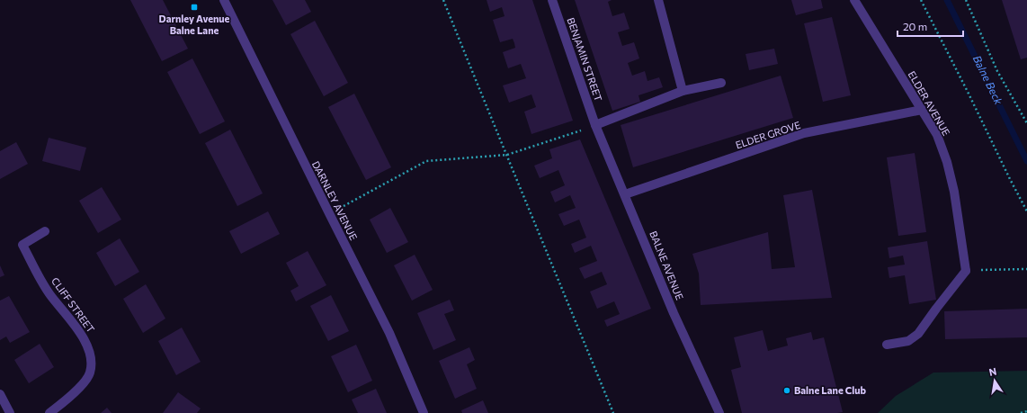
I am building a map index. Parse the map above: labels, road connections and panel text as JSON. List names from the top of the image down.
{
  "streets": {
    "street": [
      "BENJAMIN STREET",
      "ELDER AVENUE",
      "ELDER GROVE",
      "DARNLEY AVENUE",
      "BALNE AVENUE",
      "CLIFF STREET"
    ]
  },
  "crossings": [
    ["BENJAMIN STREET", "BALNE AVENUE"],
    ["ELDER AVENUE", "ELDER GROVE"],
    ["ELDER GROVE", "BALNE AVENUE"]
  ],
  "water": ["Balne Beck"],
  "places": {
    "transit": ["Darnley Avenue Balne Lane"],
    "other": ["Balne Lane Club"]
  },
  "scale_bar": "20 m",
  "north": "top"
}
